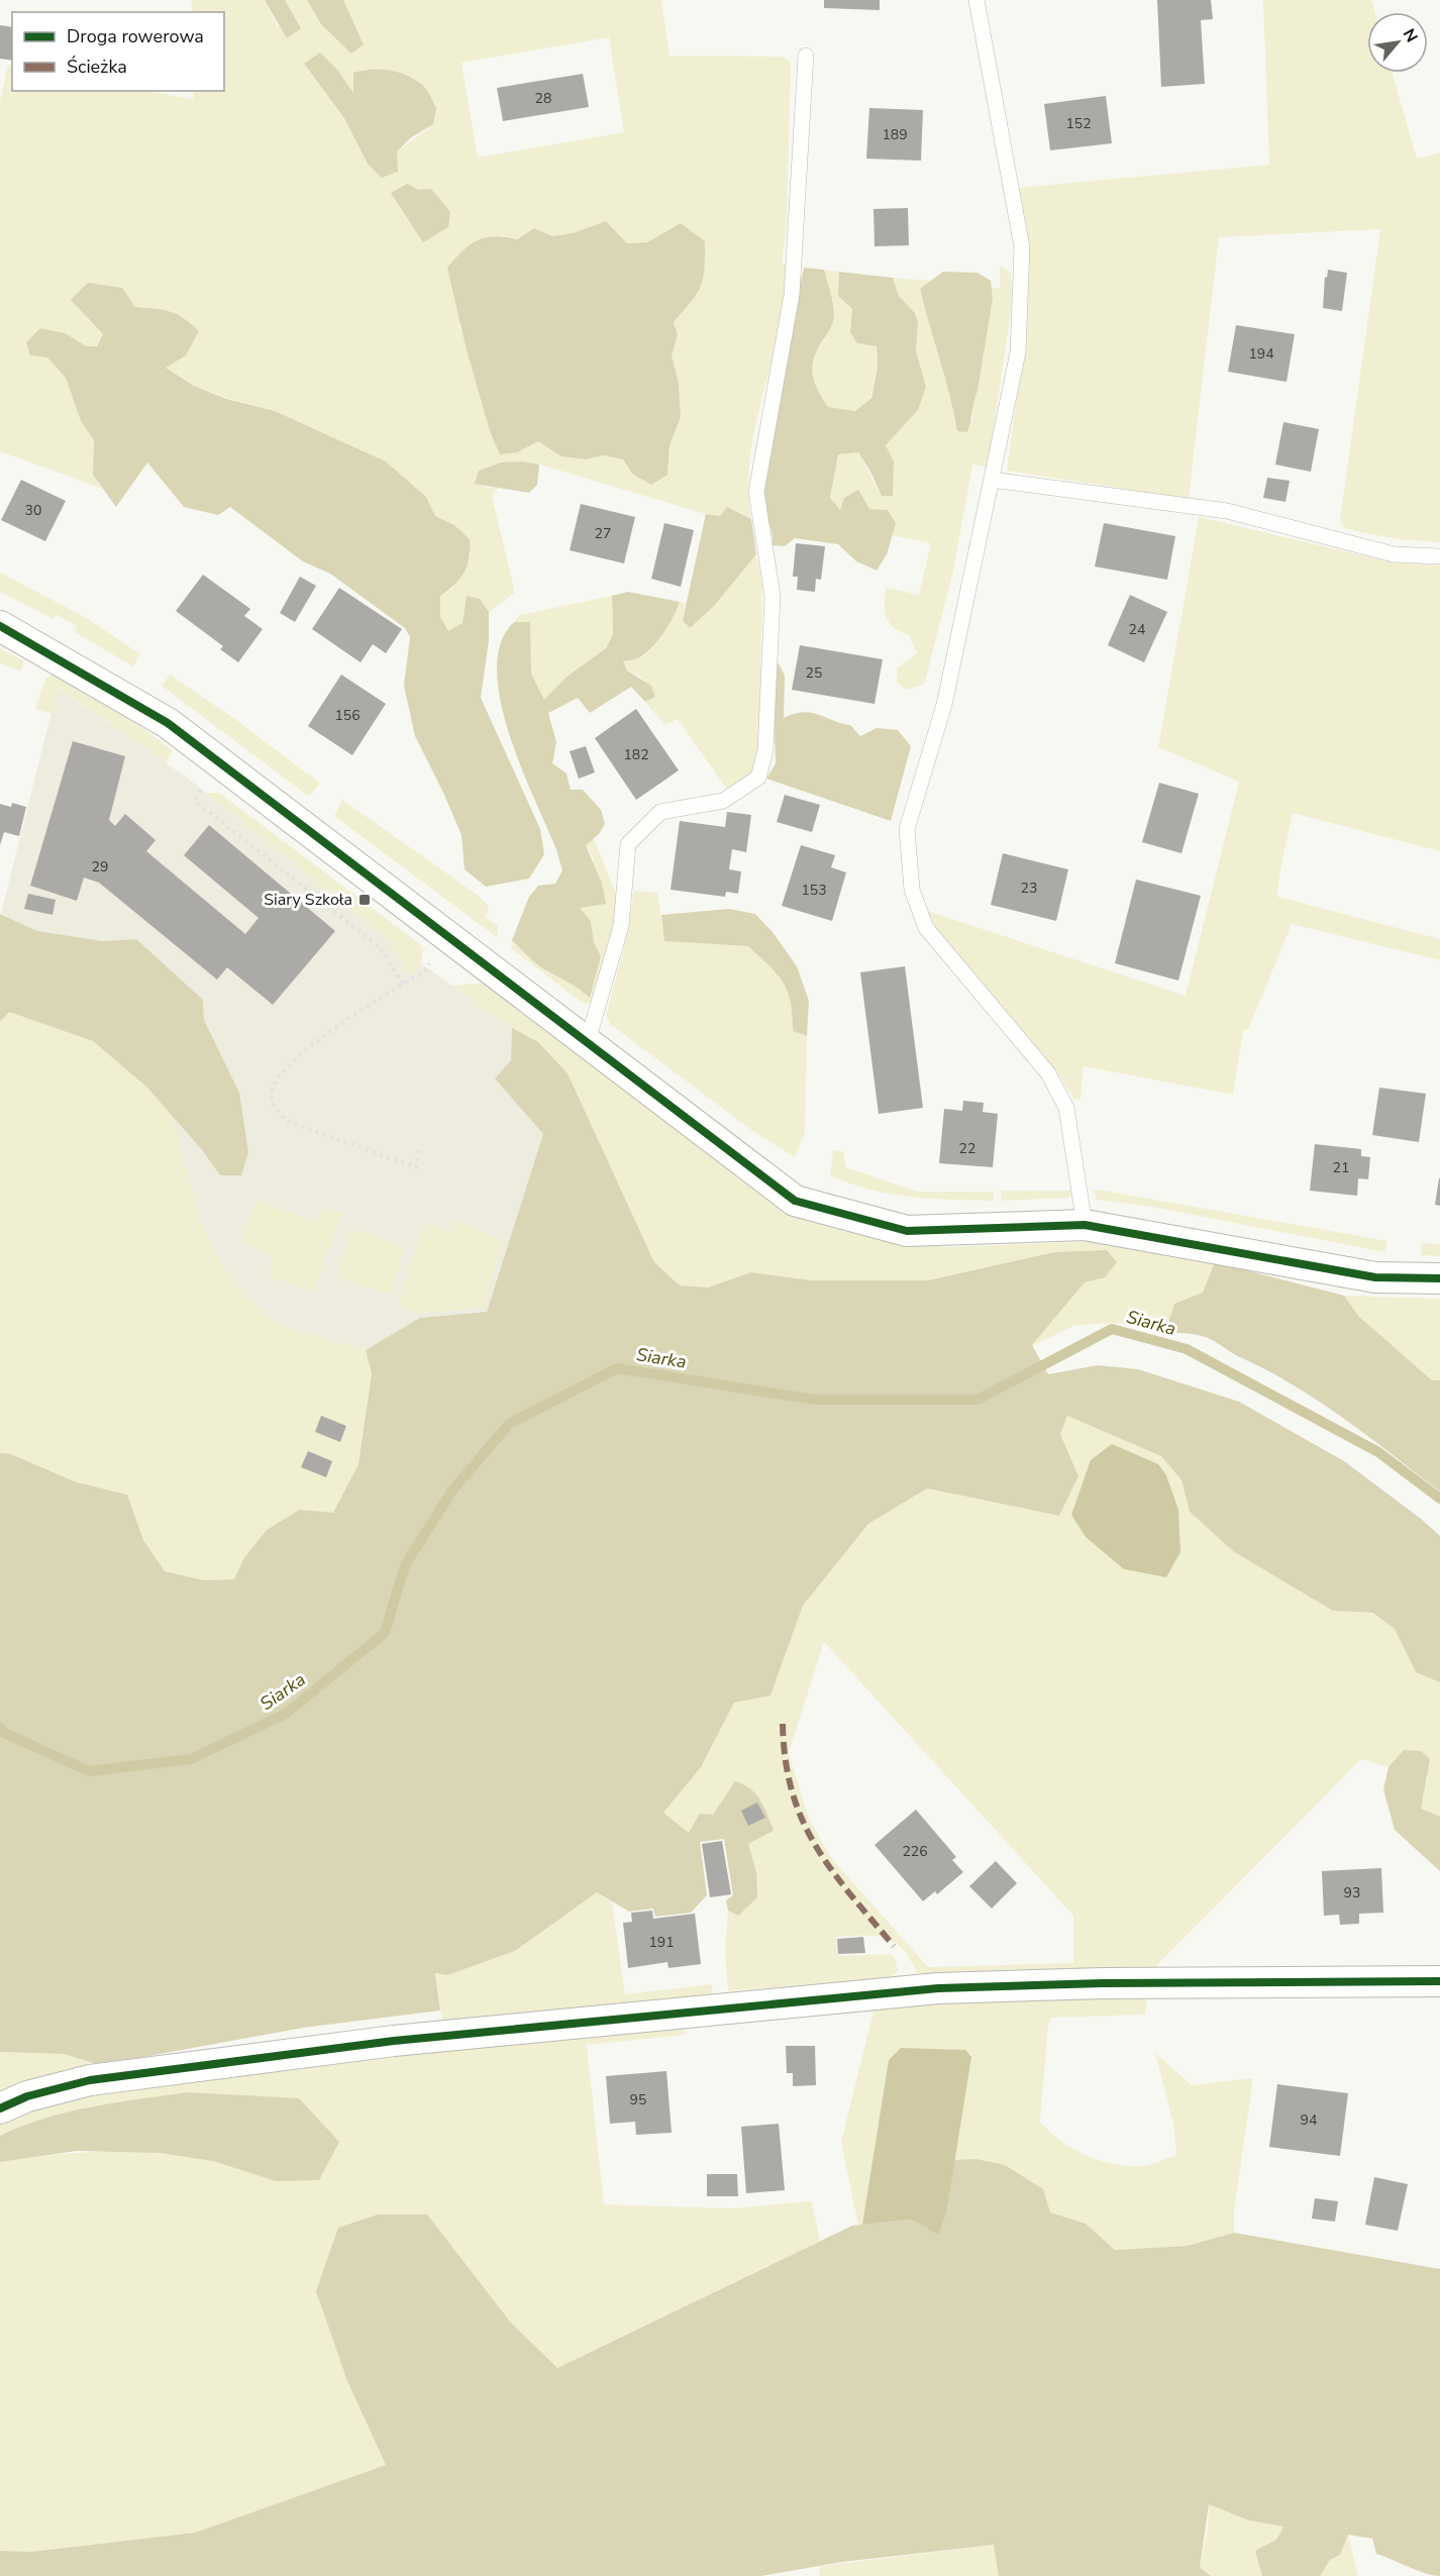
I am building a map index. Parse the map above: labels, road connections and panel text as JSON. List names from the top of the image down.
{
  "water": ["Siarka"],
  "places": {
    "transit": ["Siary Szkoła"]
  },
  "house_numbers": [
    "28",
    "152",
    "189",
    "194",
    "30",
    "27",
    "24",
    "25",
    "156",
    "182",
    "29",
    "23",
    "153",
    "22",
    "21",
    "226",
    "93",
    "191",
    "95",
    "94"
  ],
  "legend": ["Droga rowerowa", "Ścieżka"],
  "north": "top right"
}
